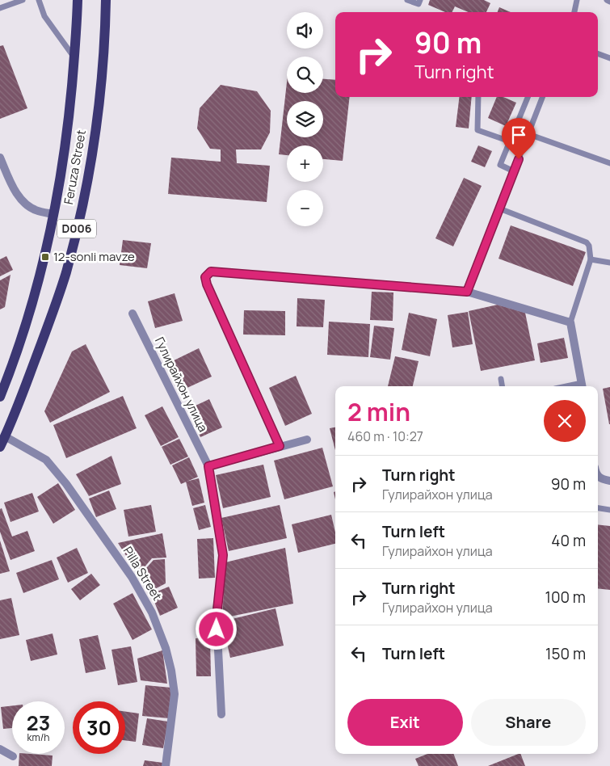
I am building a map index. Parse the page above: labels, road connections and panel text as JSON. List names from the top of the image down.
{
  "streets": {
    "main road": ["Feruza Street", "D006"],
    "street": ["Гулирайхон улица", "Pilla Street"]
  },
  "crossings": [
    ["Feruza Street", "Pilla Street"]
  ],
  "places": {
    "transit": ["12-sonli mavze"]
  },
  "page": {
    "map_buttons": ["+", "−"],
    "turn": ["90 m", "Turn right"],
    "heading": ["2 min", "460 m · 10:27"],
    "list": [
      {
        "name": "Turn right",
        "note": "Гулирайхон улица",
        "value": "90 m"
      },
      {
        "name": "Turn left",
        "note": "Гулирайхон улица",
        "value": "40 m"
      },
      {
        "name": "Turn right",
        "note": "Гулирайхон улица",
        "value": "100 m"
      },
      {
        "name": "Turn left",
        "value": "150 m"
      }
    ],
    "buttons": ["Exit", "Share"],
    "speed": "23 km/h",
    "limit": "30"
  }
}
